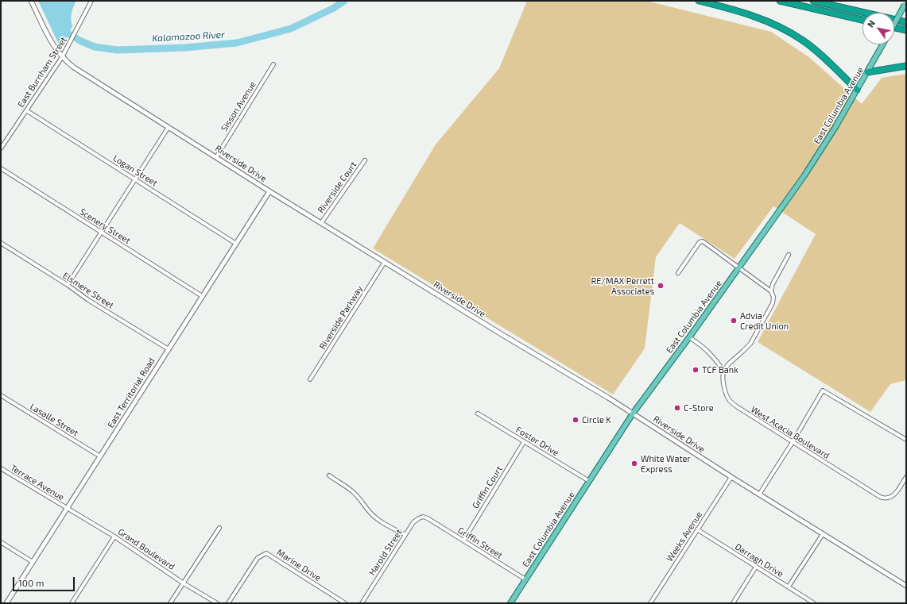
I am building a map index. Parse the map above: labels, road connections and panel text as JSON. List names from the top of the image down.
{
  "streets": {
    "main road": ["East Columbia Avenue"],
    "street": [
      "East Burnham Street",
      "Sisson Avenue",
      "Riverside Drive",
      "Logan Street",
      "Riverside Court",
      "Scenery Street",
      "Elsmere Street",
      "Riverside Parkway",
      "East Territorial Road",
      "Lasalle Street",
      "West Acacia Boulevard",
      "Foster Drive",
      "Terrace Avenue",
      "Griffin Court",
      "Weeks Avenue",
      "Griffin Street",
      "Grand Boulevard",
      "Harold Street",
      "Darragh Drive",
      "Marine Drive"
    ]
  },
  "crossings": [
    ["East Burnham Street", "Riverside Drive"],
    ["East Burnham Street", "Logan Street"],
    ["East Columbia Avenue", "Riverside Drive"],
    ["East Columbia Avenue", "Foster Drive"],
    ["East Columbia Avenue", "Griffin Street"],
    ["Sisson Avenue", "Riverside Drive"],
    ["Riverside Drive", "Riverside Court"],
    ["Riverside Drive", "Riverside Parkway"],
    ["Riverside Drive", "East Territorial Road"],
    ["Riverside Drive", "Weeks Avenue"],
    ["Logan Street", "East Territorial Road"],
    ["Scenery Street", "East Territorial Road"],
    ["Elsmere Street", "East Territorial Road"],
    ["East Territorial Road", "Lasalle Street"],
    ["East Territorial Road", "Terrace Avenue"],
    ["East Territorial Road", "Grand Boulevard"],
    ["Foster Drive", "Griffin Court"],
    ["Terrace Avenue", "Grand Boulevard"],
    ["Griffin Court", "Griffin Street"],
    ["Weeks Avenue", "Darragh Drive"],
    ["Griffin Street", "Harold Street"]
  ],
  "water": ["Kalamazoo River"],
  "places": [
    "RE/MAX Perrett Associates",
    "Advia Credit Union",
    "TCF Bank",
    "C-Store",
    "Circle K",
    "White Water Express"
  ],
  "scale_bar": "100 m",
  "north": "top left"
}
